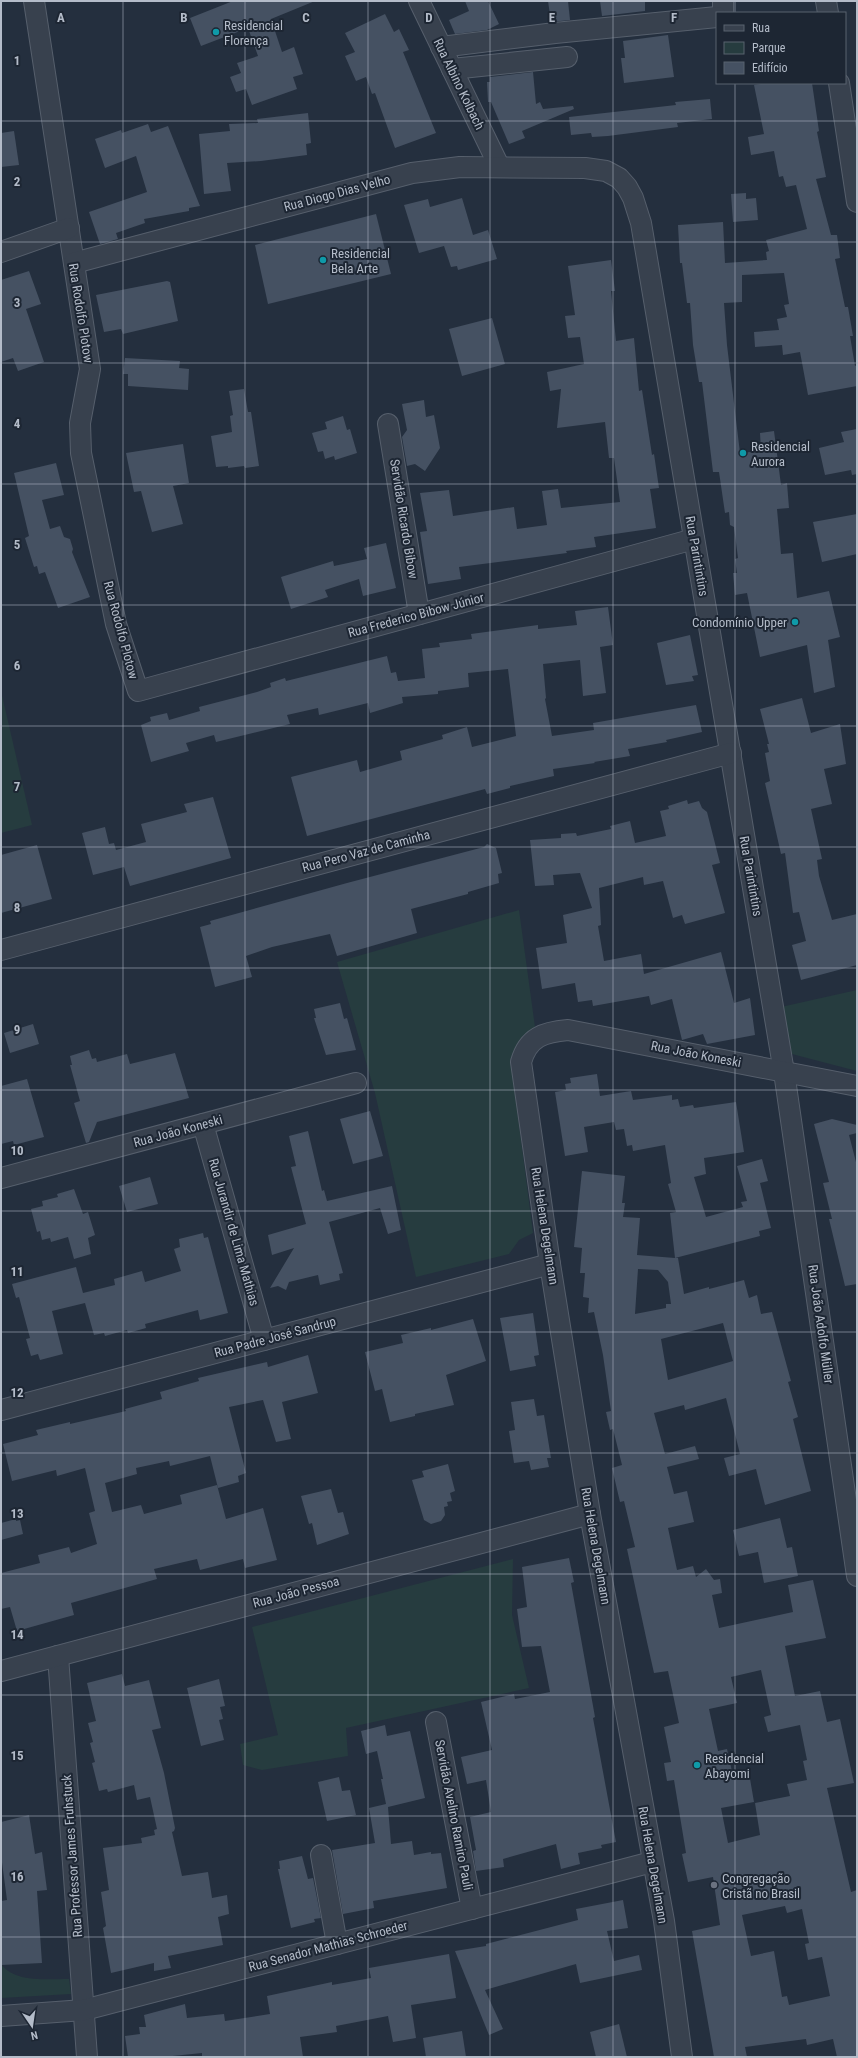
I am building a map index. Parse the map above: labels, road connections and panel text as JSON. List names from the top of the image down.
{
  "streets": {
    "street": [
      "Rua Albino Kolbach",
      "Rua Diogo Dias Velho",
      "Rua Rodolfo Plotow",
      "Servidão Ricardo Bibow",
      "Rua Parintintins",
      "Rua Frederico Bibow Júnior",
      "Rua Pero Vaz de Caminha",
      "Rua João Koneski",
      "Rua Helena Degelmann",
      "Rua Jurandir de Lima Mathias",
      "Rua João Adolfo Müller",
      "Rua Padre José Sandrup",
      "Rua João Pessoa",
      "Servidão Avelino Ramiro Pauli",
      "Rua Professor James Fruhstuck",
      "Rua Senador Mathias Schroeder"
    ]
  },
  "crossings": [
    ["Rua Albino Kolbach", "Rua Diogo Dias Velho"],
    ["Rua Diogo Dias Velho", "Rua Rodolfo Plotow"],
    ["Rua Diogo Dias Velho", "Rua Parintintins"],
    ["Rua Rodolfo Plotow", "Rua Frederico Bibow Júnior"],
    ["Servidão Ricardo Bibow", "Rua Frederico Bibow Júnior"],
    ["Rua Parintintins", "Rua Frederico Bibow Júnior"],
    ["Rua Parintintins", "Rua Pero Vaz de Caminha"],
    ["Rua Parintintins", "Rua João Koneski"],
    ["Rua Parintintins", "Rua João Adolfo Müller"],
    ["Rua João Koneski", "Rua Helena Degelmann"],
    ["Rua João Koneski", "Rua Jurandir de Lima Mathias"],
    ["Rua João Koneski", "Rua João Adolfo Müller"],
    ["Rua Helena Degelmann", "Rua Padre José Sandrup"],
    ["Rua Helena Degelmann", "Rua João Pessoa"],
    ["Rua Helena Degelmann", "Rua Senador Mathias Schroeder"],
    ["Rua Jurandir de Lima Mathias", "Rua Padre José Sandrup"],
    ["Rua João Pessoa", "Rua Professor James Fruhstuck"],
    ["Servidão Avelino Ramiro Pauli", "Rua Senador Mathias Schroeder"],
    ["Rua Professor James Fruhstuck", "Rua Senador Mathias Schroeder"]
  ],
  "places": [
    "Residencial Florença",
    "Residencial Bela Arte",
    "Residencial Aurora",
    "Condomínio Upper",
    "Residencial Abayomi",
    "Congregação Cristã no Brasil"
  ],
  "legend": ["Rua", "Parque", "Edifício"],
  "north": "bottom",
  "grid": {
    "columns": [
      "A",
      "B",
      "C",
      "D",
      "E",
      "F"
    ],
    "rows": [
      "1",
      "2",
      "3",
      "4",
      "5",
      "6",
      "7",
      "8",
      "9",
      "10",
      "11",
      "12",
      "13",
      "14",
      "15",
      "16"
    ]
  }
}
